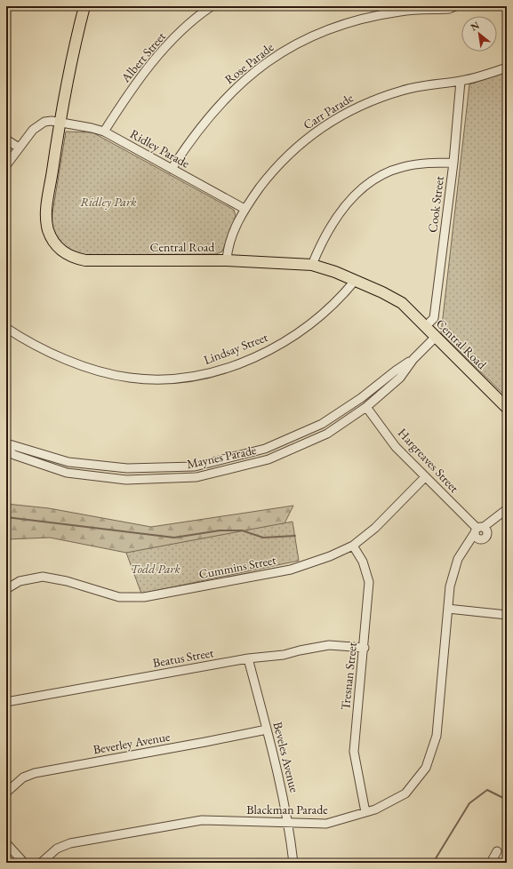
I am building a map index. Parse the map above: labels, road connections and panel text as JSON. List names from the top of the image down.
{
  "streets": {
    "main road": ["Central Road"],
    "street": [
      "Albert Street",
      "Rose Parade",
      "Carr Parade",
      "Ridley Parade",
      "Cook Street",
      "Lindsay Street",
      "Maynes Parade",
      "Hargreaves Street",
      "Cummins Street",
      "Beatus Street",
      "Tresnan Street",
      "Beverley Avenue",
      "Beveles Avenue",
      "Blackman Parade"
    ]
  },
  "crossings": [
    ["Albert Street", "Ridley Parade"],
    ["Rose Parade", "Ridley Parade"],
    ["Carr Parade", "Ridley Parade"],
    ["Carr Parade", "Cook Street"],
    ["Carr Parade", "Central Road"],
    ["Ridley Parade", "Central Road"],
    ["Cook Street", "Central Road"],
    ["Central Road", "Lindsay Street"],
    ["Central Road", "Maynes Parade"],
    ["Maynes Parade", "Hargreaves Street"],
    ["Hargreaves Street", "Cummins Street"],
    ["Hargreaves Street", "Blackman Parade"],
    ["Cummins Street", "Tresnan Street"],
    ["Beatus Street", "Tresnan Street"],
    ["Beatus Street", "Beveles Avenue"],
    ["Tresnan Street", "Blackman Parade"],
    ["Beverley Avenue", "Beveles Avenue"],
    ["Beveles Avenue", "Blackman Parade"]
  ],
  "parks": ["Ridley Park", "Todd Park"],
  "north": "top left"
}
